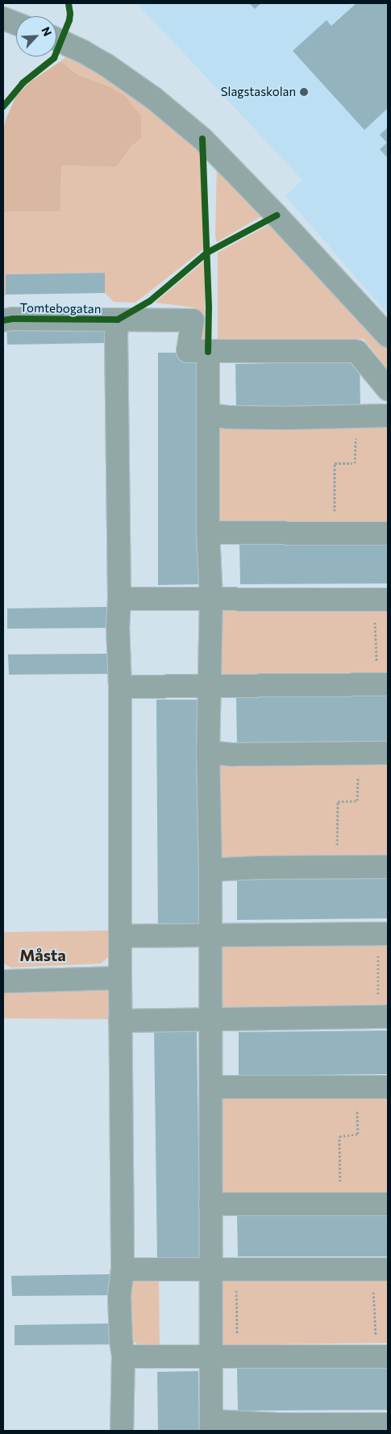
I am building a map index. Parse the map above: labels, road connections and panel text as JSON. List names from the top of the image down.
{
  "streets": {
    "street": ["Tomtebogatan"]
  },
  "districts": ["Måsta"],
  "places": ["Slagstaskolan"],
  "north": "top right"
}
